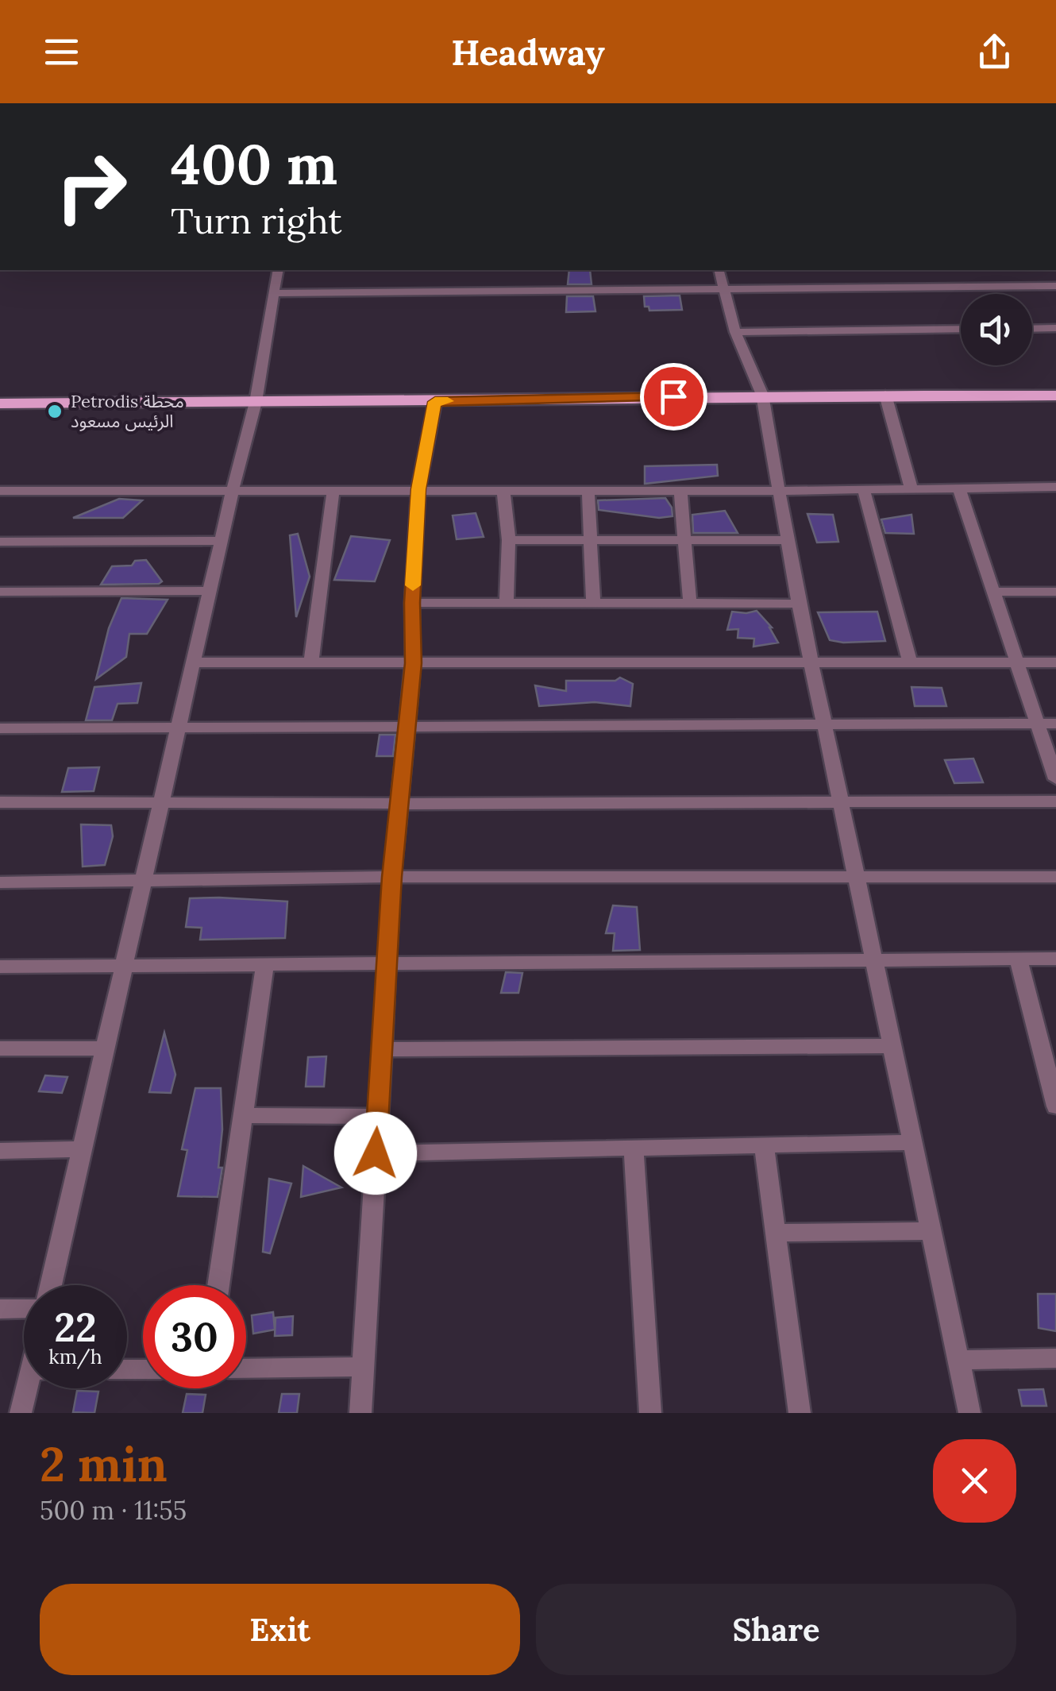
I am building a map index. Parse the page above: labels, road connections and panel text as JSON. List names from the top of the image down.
{
  "places": ["Petrodis محطة الرئيس مسعود"],
  "page": {
    "header": "Headway",
    "turn": ["400 m", "Turn right"],
    "speed": "22 km/h",
    "limit": "30",
    "heading": ["2 min", "500 m · 11:55"],
    "buttons": ["Exit", "Share"]
  }
}
